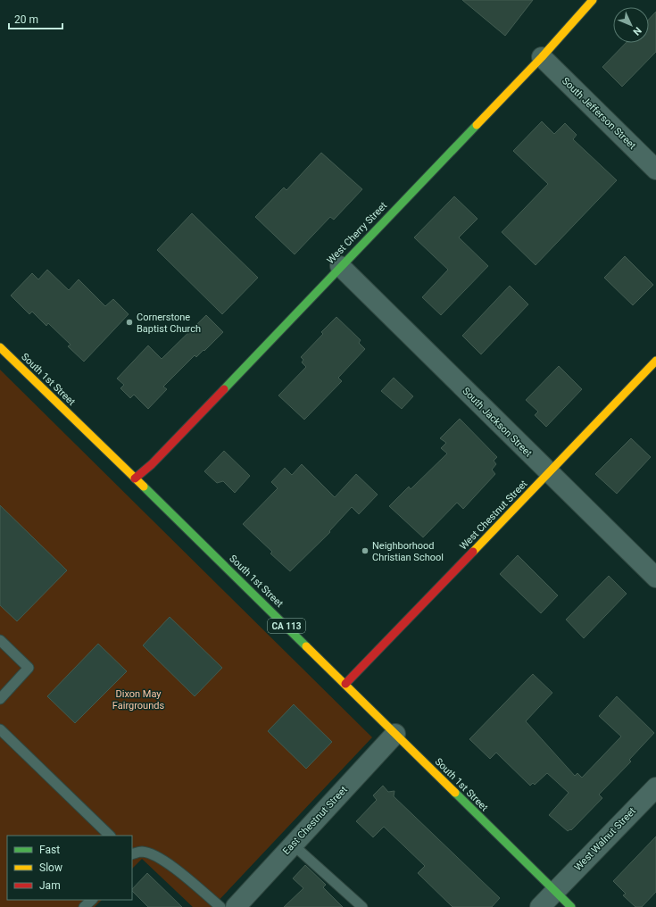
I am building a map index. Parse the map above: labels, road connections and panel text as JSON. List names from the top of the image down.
{
  "streets": {
    "street": [
      "South Jefferson Street",
      "West Cherry Street",
      "South 1st Street",
      "South Jackson Street",
      "West Chestnut Street",
      "CA 113",
      "East Chestnut Street",
      "West Walnut Street"
    ]
  },
  "crossings": [
    ["South Jefferson Street", "West Cherry Street"],
    ["West Cherry Street", "South 1st Street"],
    ["West Cherry Street", "South Jackson Street"],
    ["South 1st Street", "West Chestnut Street"],
    ["South 1st Street", "East Chestnut Street"],
    ["South 1st Street", "West Walnut Street"],
    ["South Jackson Street", "West Chestnut Street"]
  ],
  "parks": ["Dixon May Fairgrounds"],
  "places": ["Cornerstone Baptist Church", "Neighborhood Christian School"],
  "legend": ["Fast", "Slow", "Jam"],
  "scale_bar": "20 m",
  "north": "bottom right"
}
